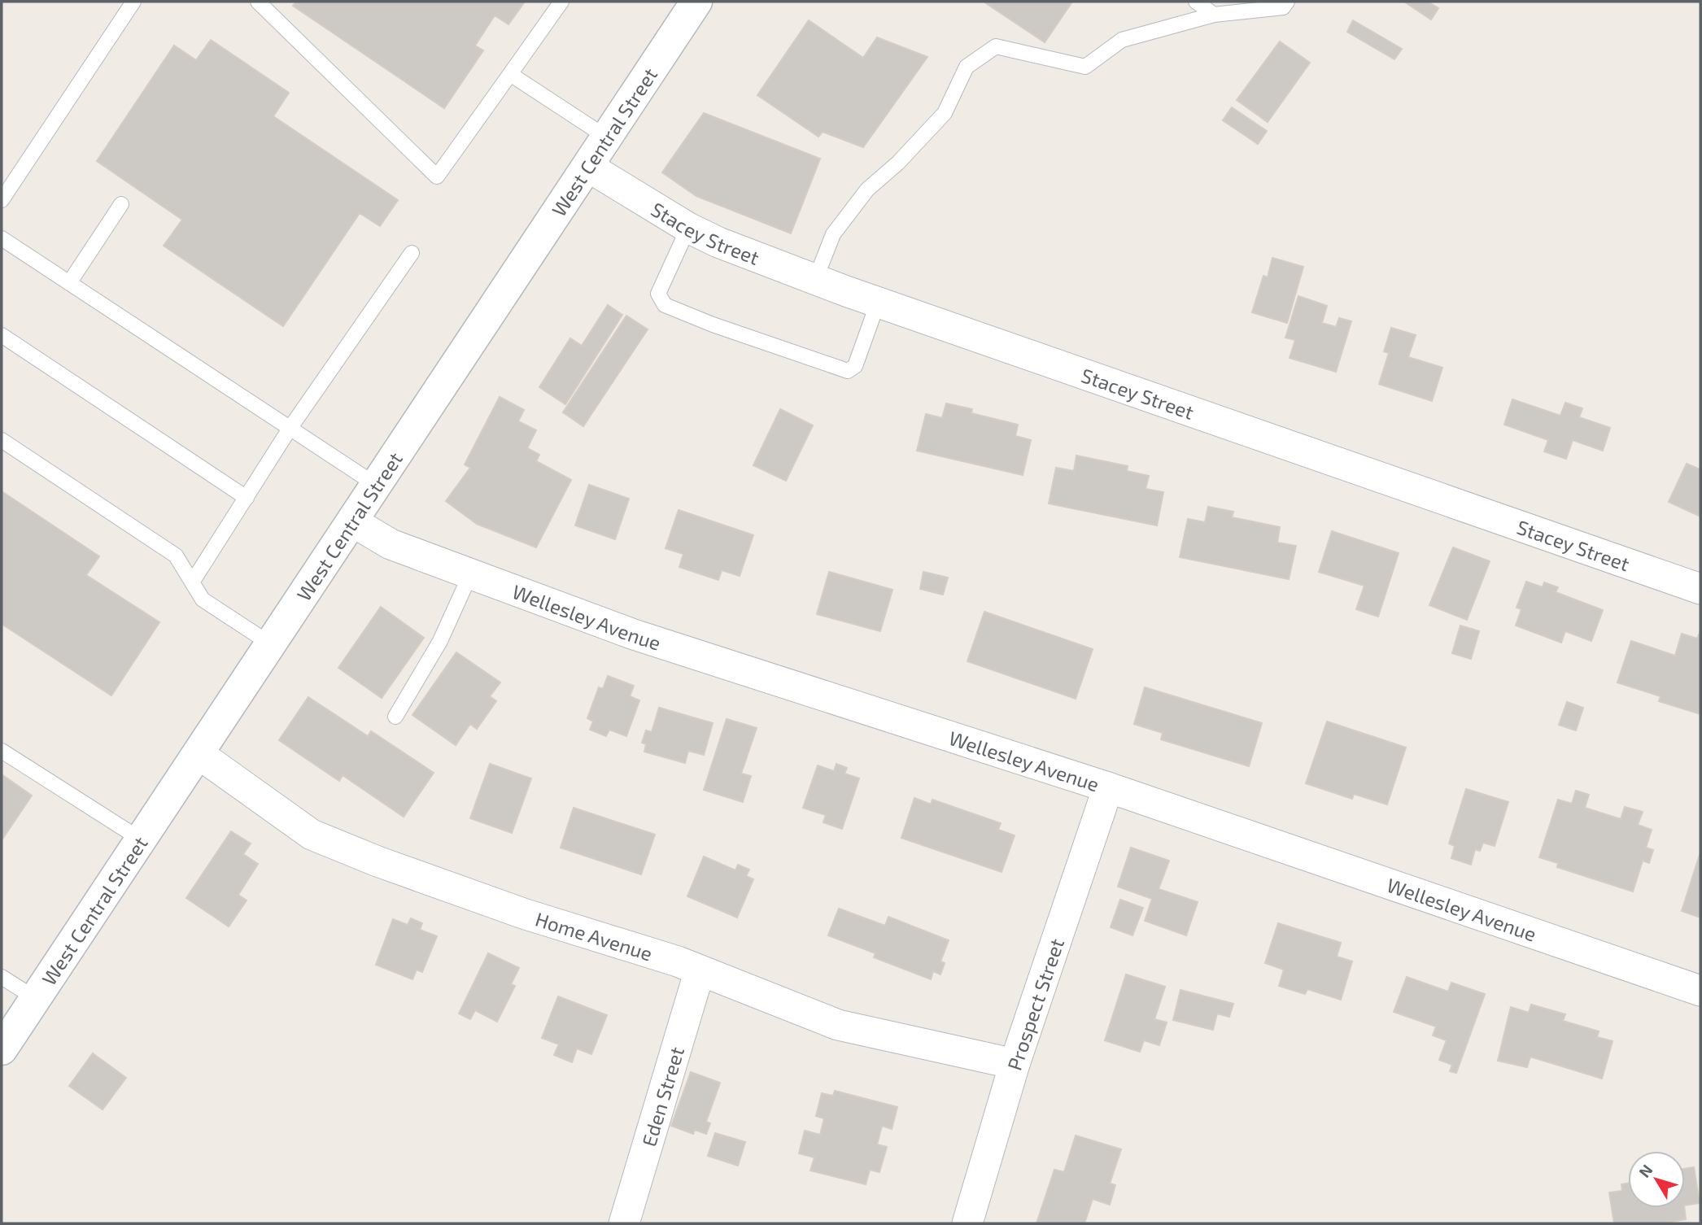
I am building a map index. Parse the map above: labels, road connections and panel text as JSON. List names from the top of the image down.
{
  "streets": {
    "main road": ["West Central Street"],
    "street": [
      "Stacey Street",
      "Wellesley Avenue",
      "Home Avenue",
      "Prospect Street",
      "Eden Street"
    ]
  },
  "crossings": [
    ["West Central Street", "Stacey Street"],
    ["West Central Street", "Wellesley Avenue"],
    ["West Central Street", "Home Avenue"],
    ["Wellesley Avenue", "Prospect Street"],
    ["Home Avenue", "Prospect Street"],
    ["Home Avenue", "Eden Street"]
  ],
  "north": "top left"
}
